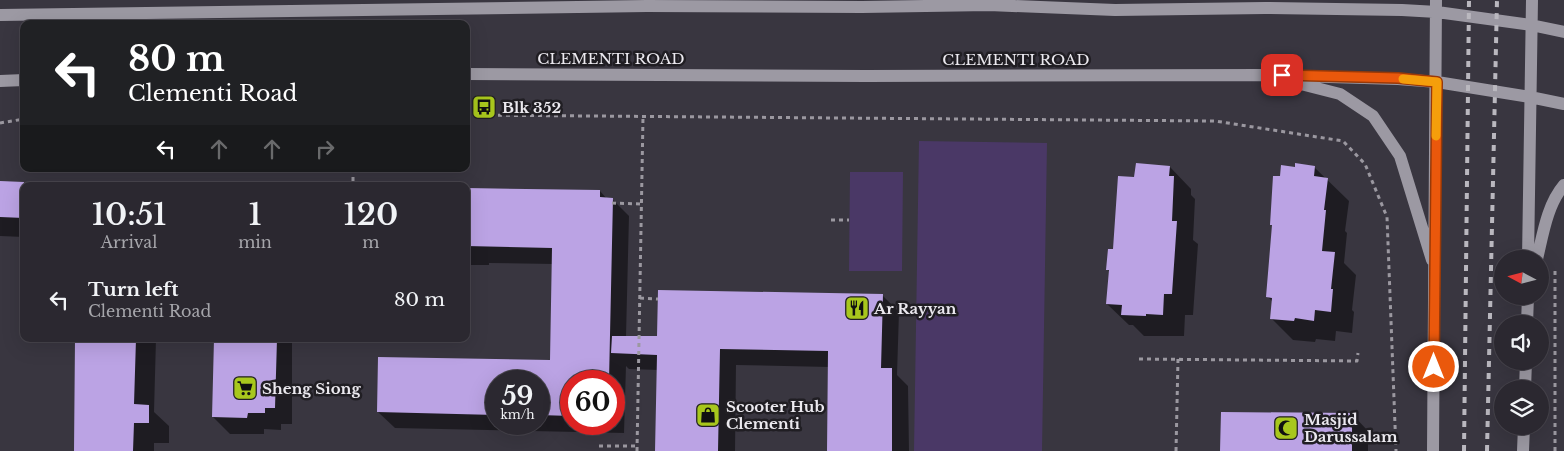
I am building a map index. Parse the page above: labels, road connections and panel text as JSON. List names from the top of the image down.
{
  "streets": {
    "main road": ["CLEMENTI ROAD"]
  },
  "places": {
    "bus stop": ["Blk 352"],
    "restaurant": ["Ar Rayyan"],
    "supermarket": ["Sheng Siong"],
    "shop": ["Scooter Hub Clementi"],
    "mosque": ["Masjid Darussalam"]
  },
  "north": "left",
  "page": {
    "turn": ["80 m", "Clementi Road"],
    "eta": [
      "10:51",
      "Arrival",
      "1",
      "min",
      "120",
      "m"
    ],
    "list": [
      {
        "name": "Turn left",
        "note": "Clementi Road",
        "value": "80 m"
      }
    ],
    "speed": "59 km/h",
    "limit": "60"
  }
}
